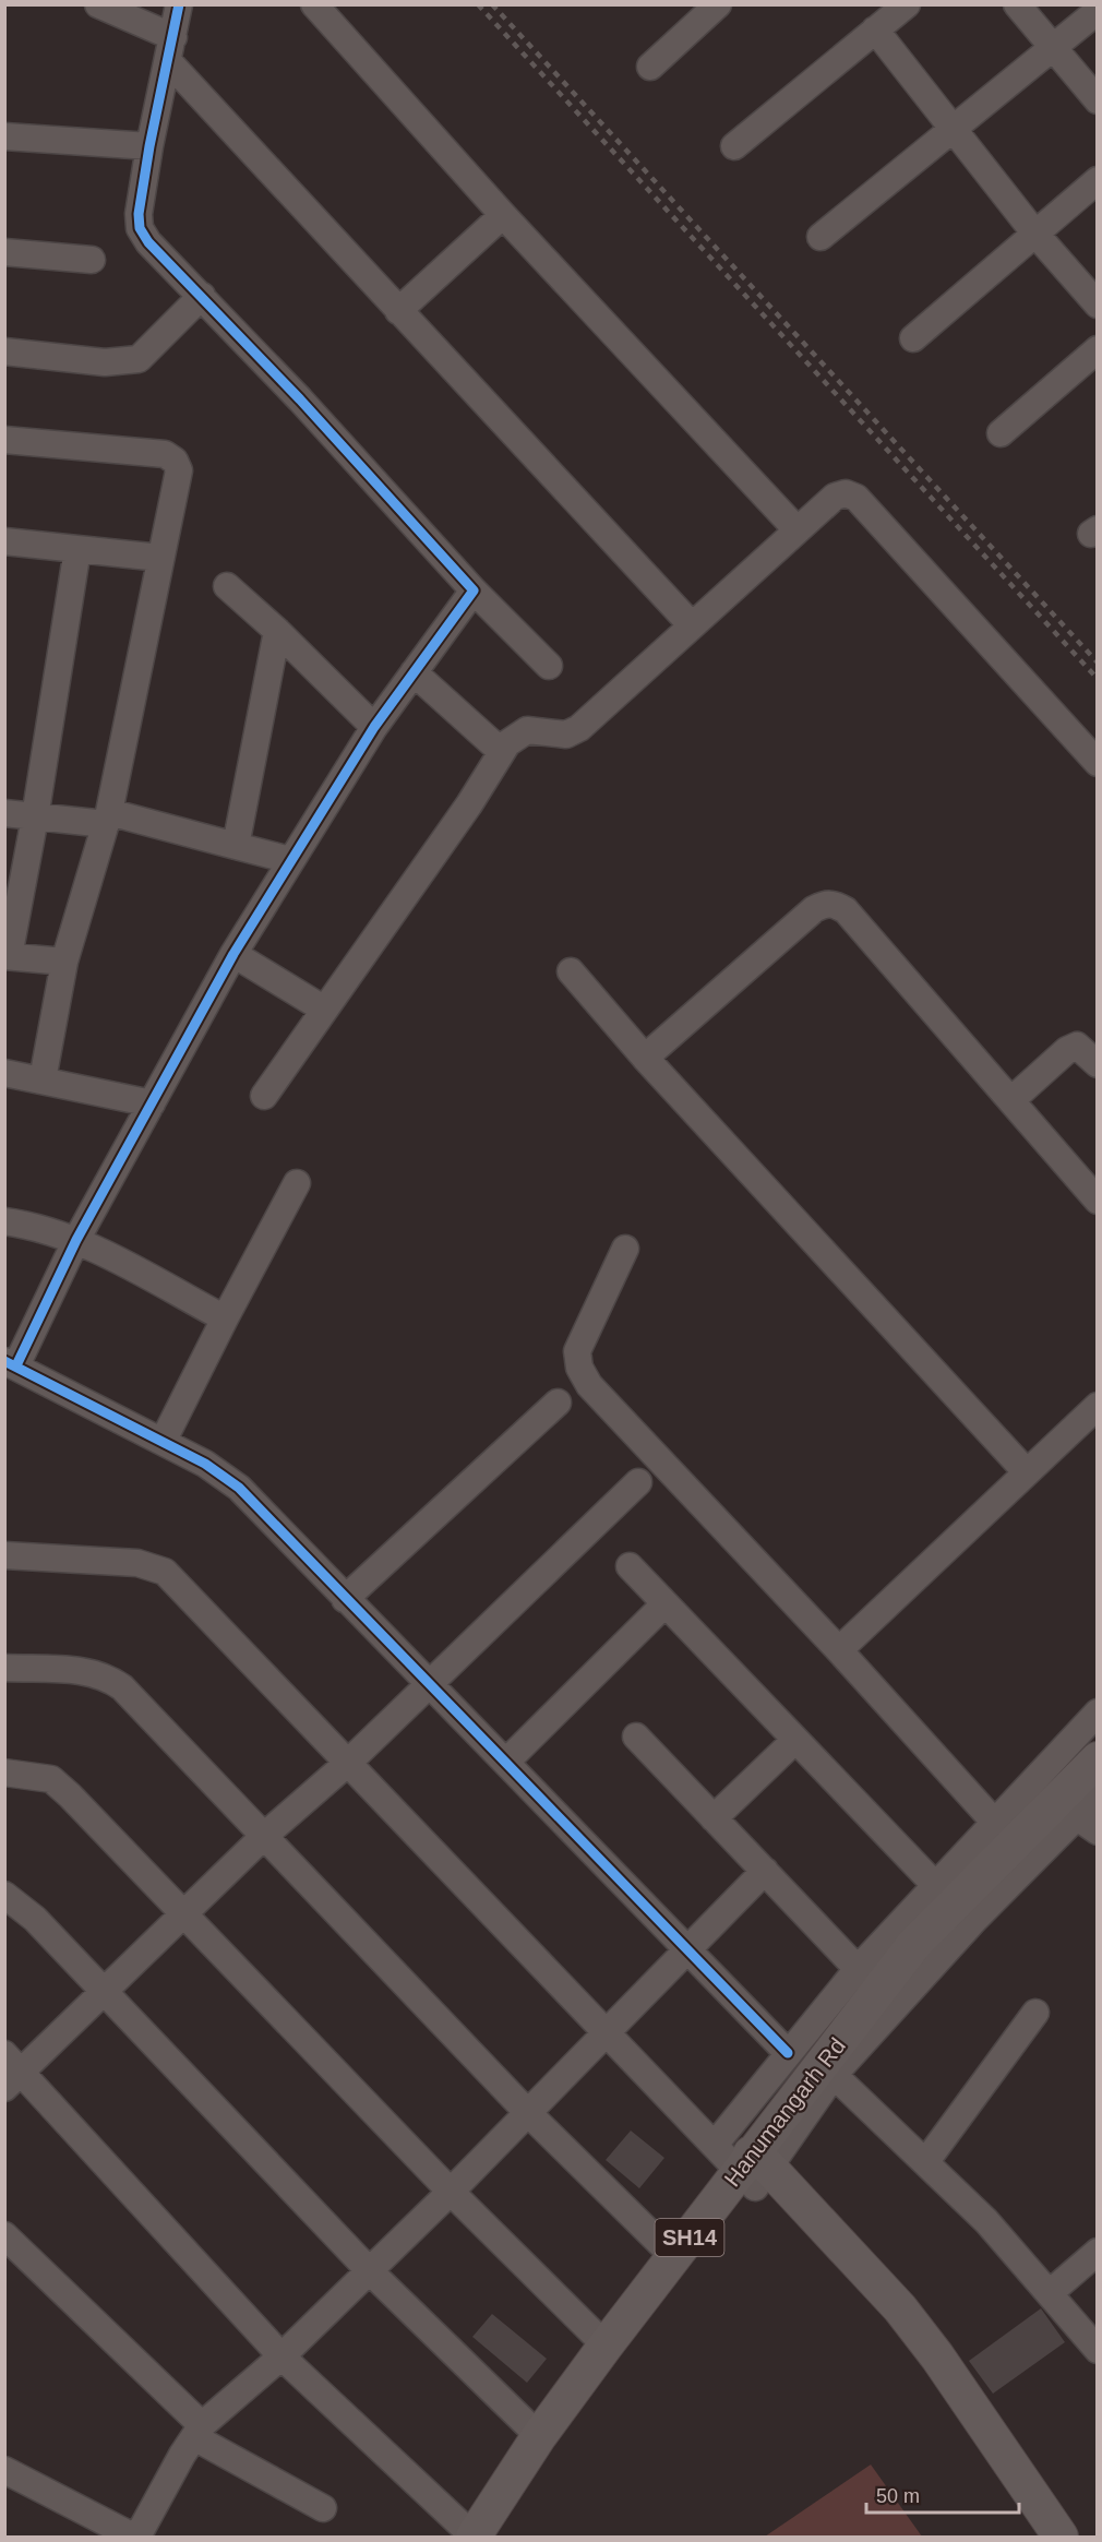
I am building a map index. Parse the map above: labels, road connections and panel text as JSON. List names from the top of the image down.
{
  "streets": {
    "main road": ["Hanumangarh Rd", "SH14"]
  },
  "scale_bar": "50 m"
}
